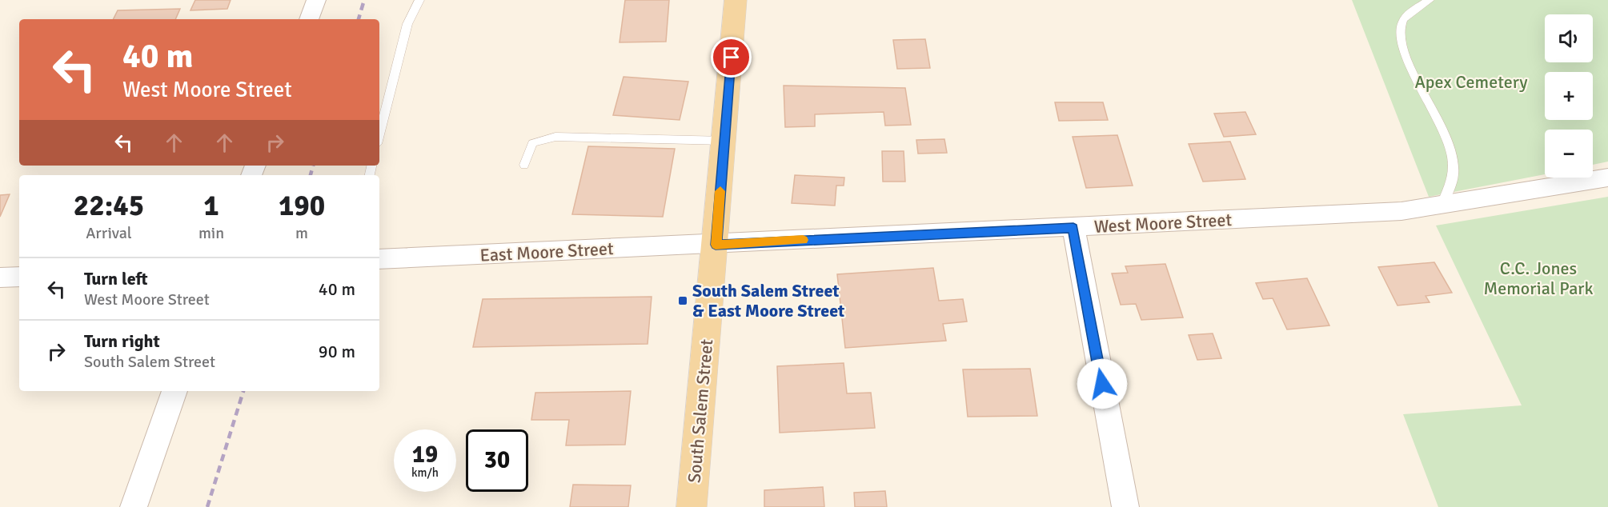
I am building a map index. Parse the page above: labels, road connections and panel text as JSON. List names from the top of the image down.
{
  "streets": {
    "main road": ["South Salem Street"],
    "street": ["West Moore Street", "East Moore Street"]
  },
  "crossings": [
    ["West Moore Street", "East Moore Street"],
    ["West Moore Street", "South Salem Street"],
    ["East Moore Street", "South Salem Street"]
  ],
  "parks": ["Apex Cemetery", "C.C. Jones Memorial Park"],
  "places": {
    "transit": ["South Salem Street & East Moore Street"]
  },
  "page": {
    "map_buttons": ["+", "−"],
    "turn": ["40 m", "West Moore Street"],
    "eta": [
      "22:45",
      "Arrival",
      "1",
      "min",
      "190",
      "m"
    ],
    "list": [
      {
        "name": "Turn left",
        "note": "West Moore Street",
        "value": "40 m"
      },
      {
        "name": "Turn right",
        "note": "South Salem Street",
        "value": "90 m"
      }
    ],
    "speed": "19 km/h",
    "limit": "30"
  }
}
